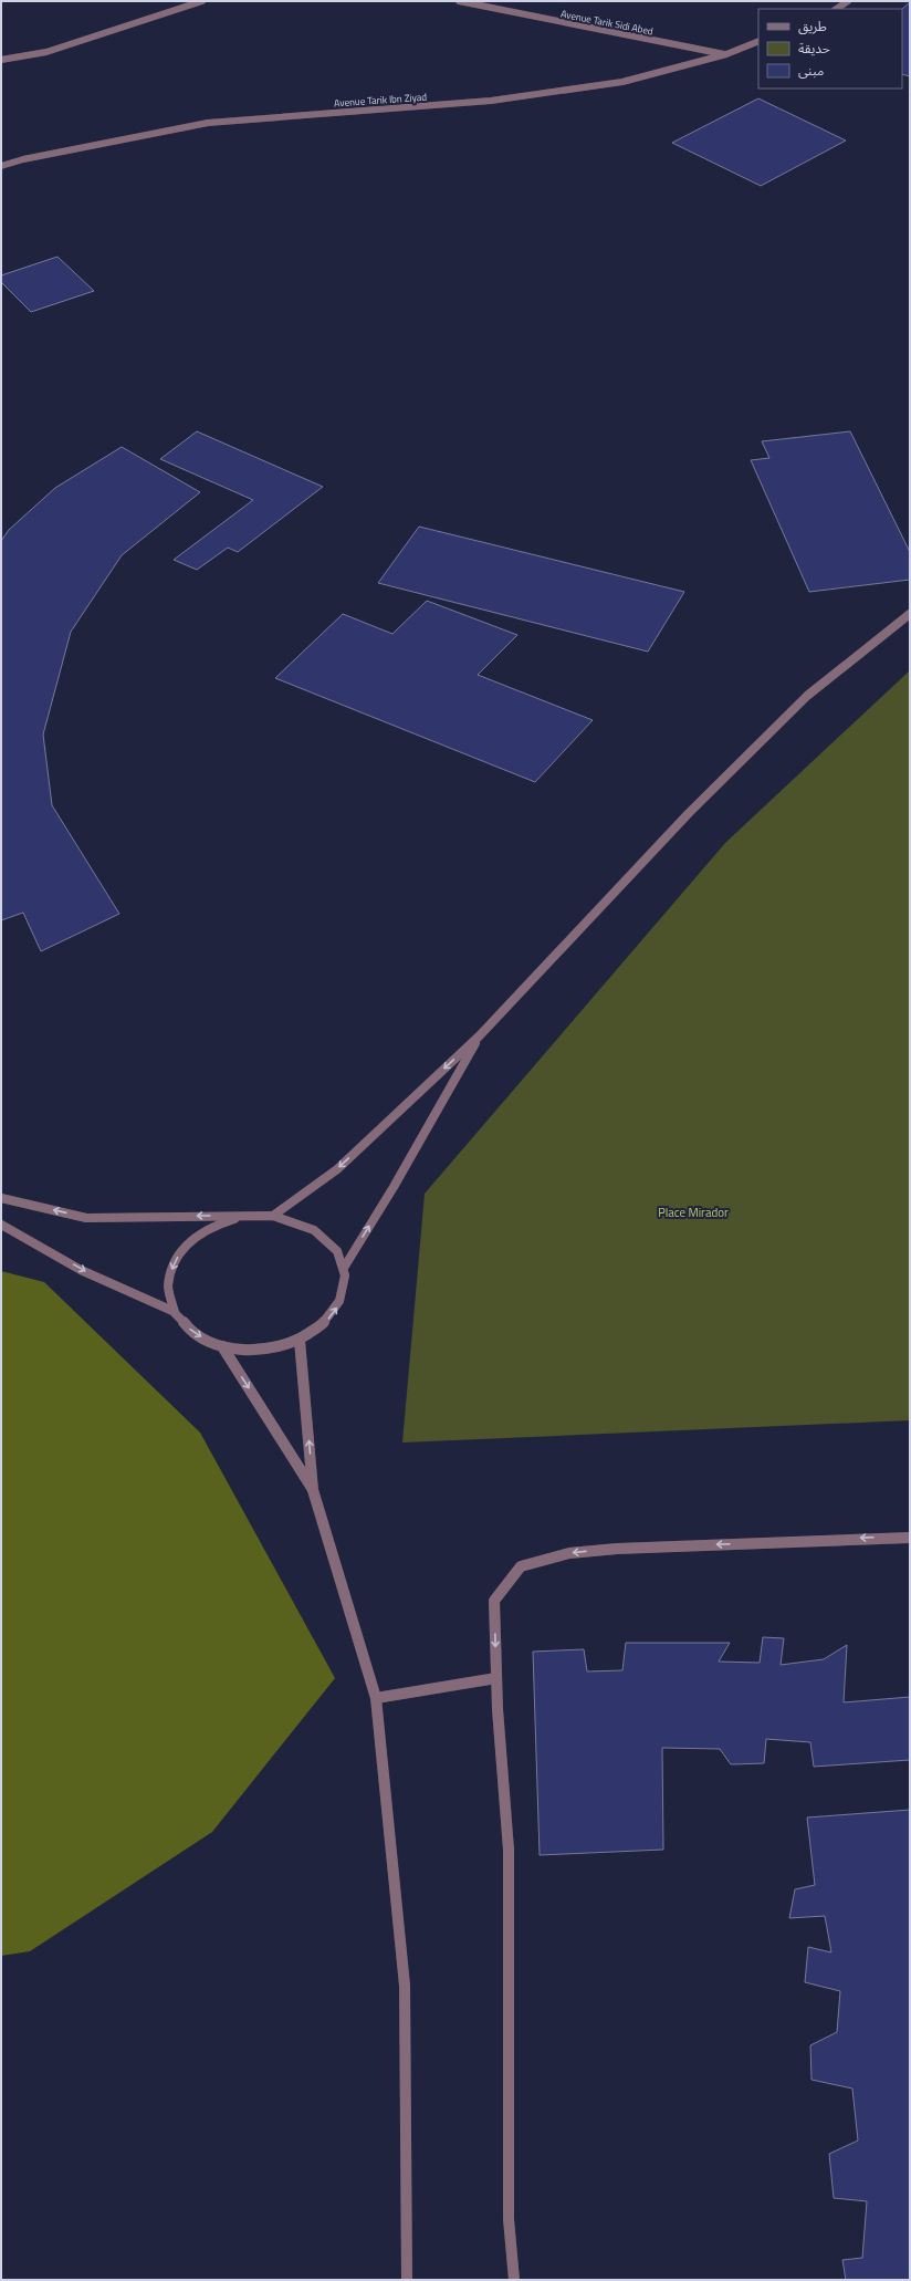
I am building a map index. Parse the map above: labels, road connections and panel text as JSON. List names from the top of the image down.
{
  "streets": {
    "street": ["Avenue Tarik Sidi Abed", "Avenue Tarik Ibn Ziyad"]
  },
  "crossings": [
    ["Avenue Tarik Sidi Abed", "Avenue Tarik Ibn Ziyad"]
  ],
  "parks": ["Place Mirador"],
  "legend": ["طريق", "حديقة", "مبنى"]
}
